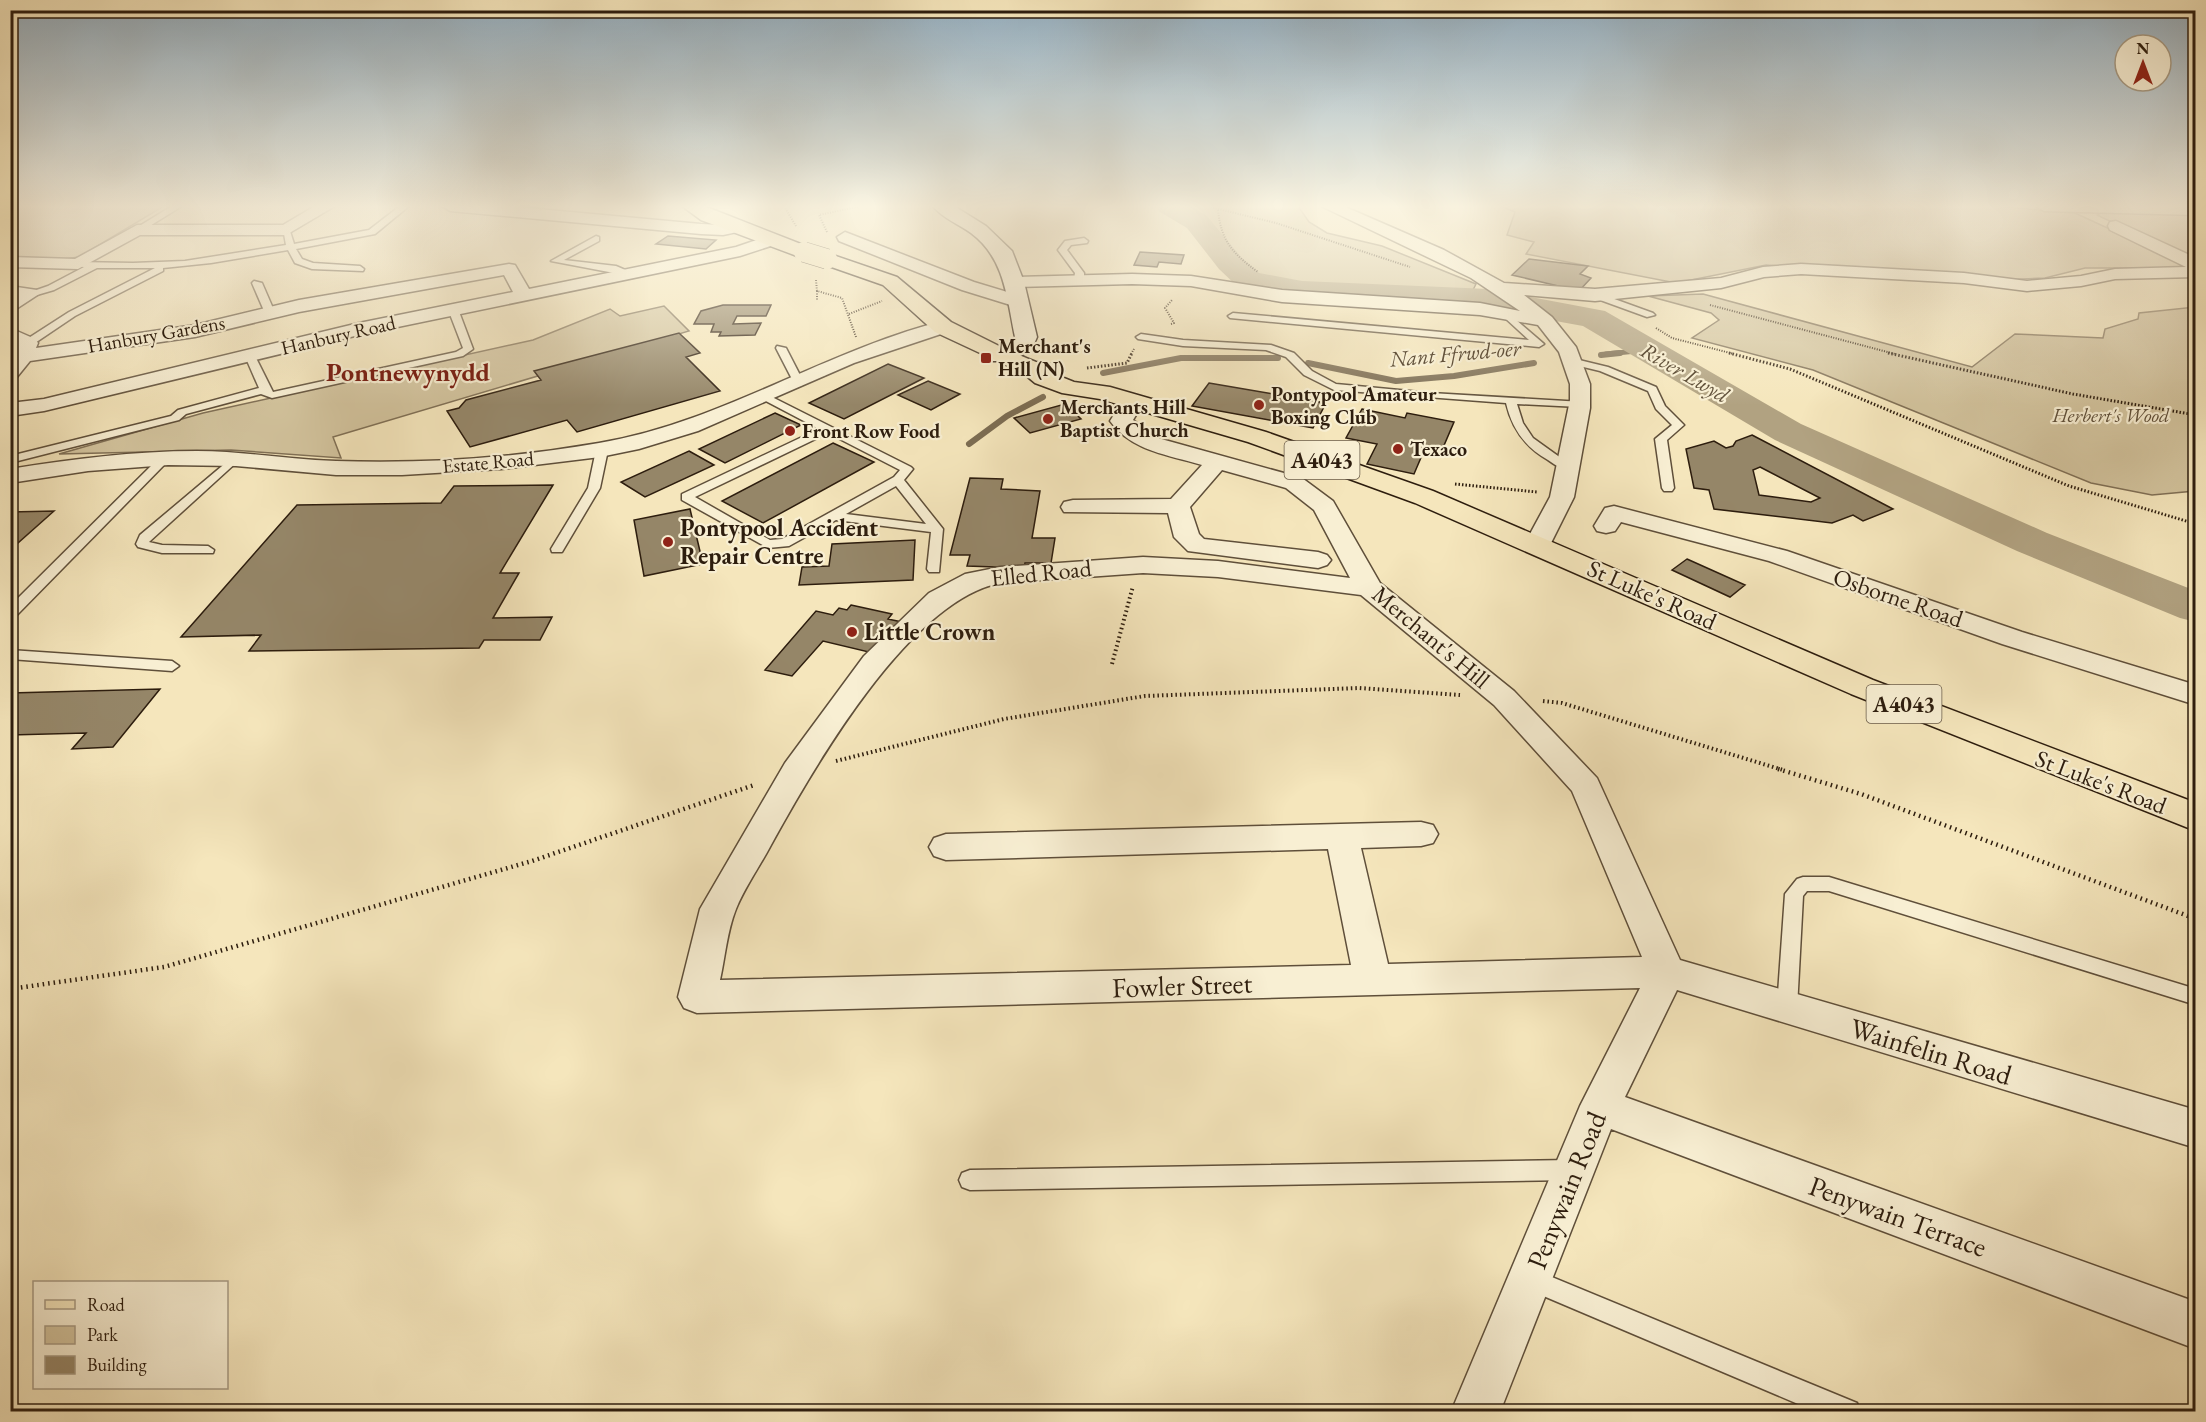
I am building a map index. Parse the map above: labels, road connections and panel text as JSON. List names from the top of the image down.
{
  "streets": {
    "main road": ["A4043", "St Luke's Road"],
    "street": [
      "Hanbury Gardens",
      "Hanbury Road",
      "Estate Road",
      "Elled Road",
      "Osborne Road",
      "Merchant's Hill",
      "Fowler Street",
      "Wainfelin Road",
      "Penywain Road",
      "Penywain Terrace"
    ]
  },
  "crossings": [
    ["Hanbury Gardens", "Hanbury Road"],
    ["Estate Road", "St Luke's Road"],
    ["Elled Road", "Merchant's Hill"],
    ["Elled Road", "Fowler Street"],
    ["St Luke's Road", "Merchant's Hill"],
    ["Merchant's Hill", "Fowler Street"],
    ["Merchant's Hill", "Wainfelin Road"],
    ["Merchant's Hill", "Penywain Road"],
    ["Fowler Street", "Wainfelin Road"],
    ["Fowler Street", "Penywain Road"],
    ["Wainfelin Road", "Penywain Road"],
    ["Penywain Road", "Penywain Terrace"]
  ],
  "districts": ["Pontnewynydd"],
  "water": ["Nant Ffrwd-oer", "River Lwyd"],
  "parks": ["Herbert's Wood"],
  "places": {
    "transit": ["Merchant's Hill (N)"],
    "other": [
      "Pontypool Amateur Boxing Club",
      "Merchants Hill Baptist Church",
      "Front Row Food",
      "Texaco",
      "Pontypool Accident Repair Centre",
      "Little Crown"
    ]
  },
  "legend": ["Road", "Park", "Building"],
  "north": "top"
}
